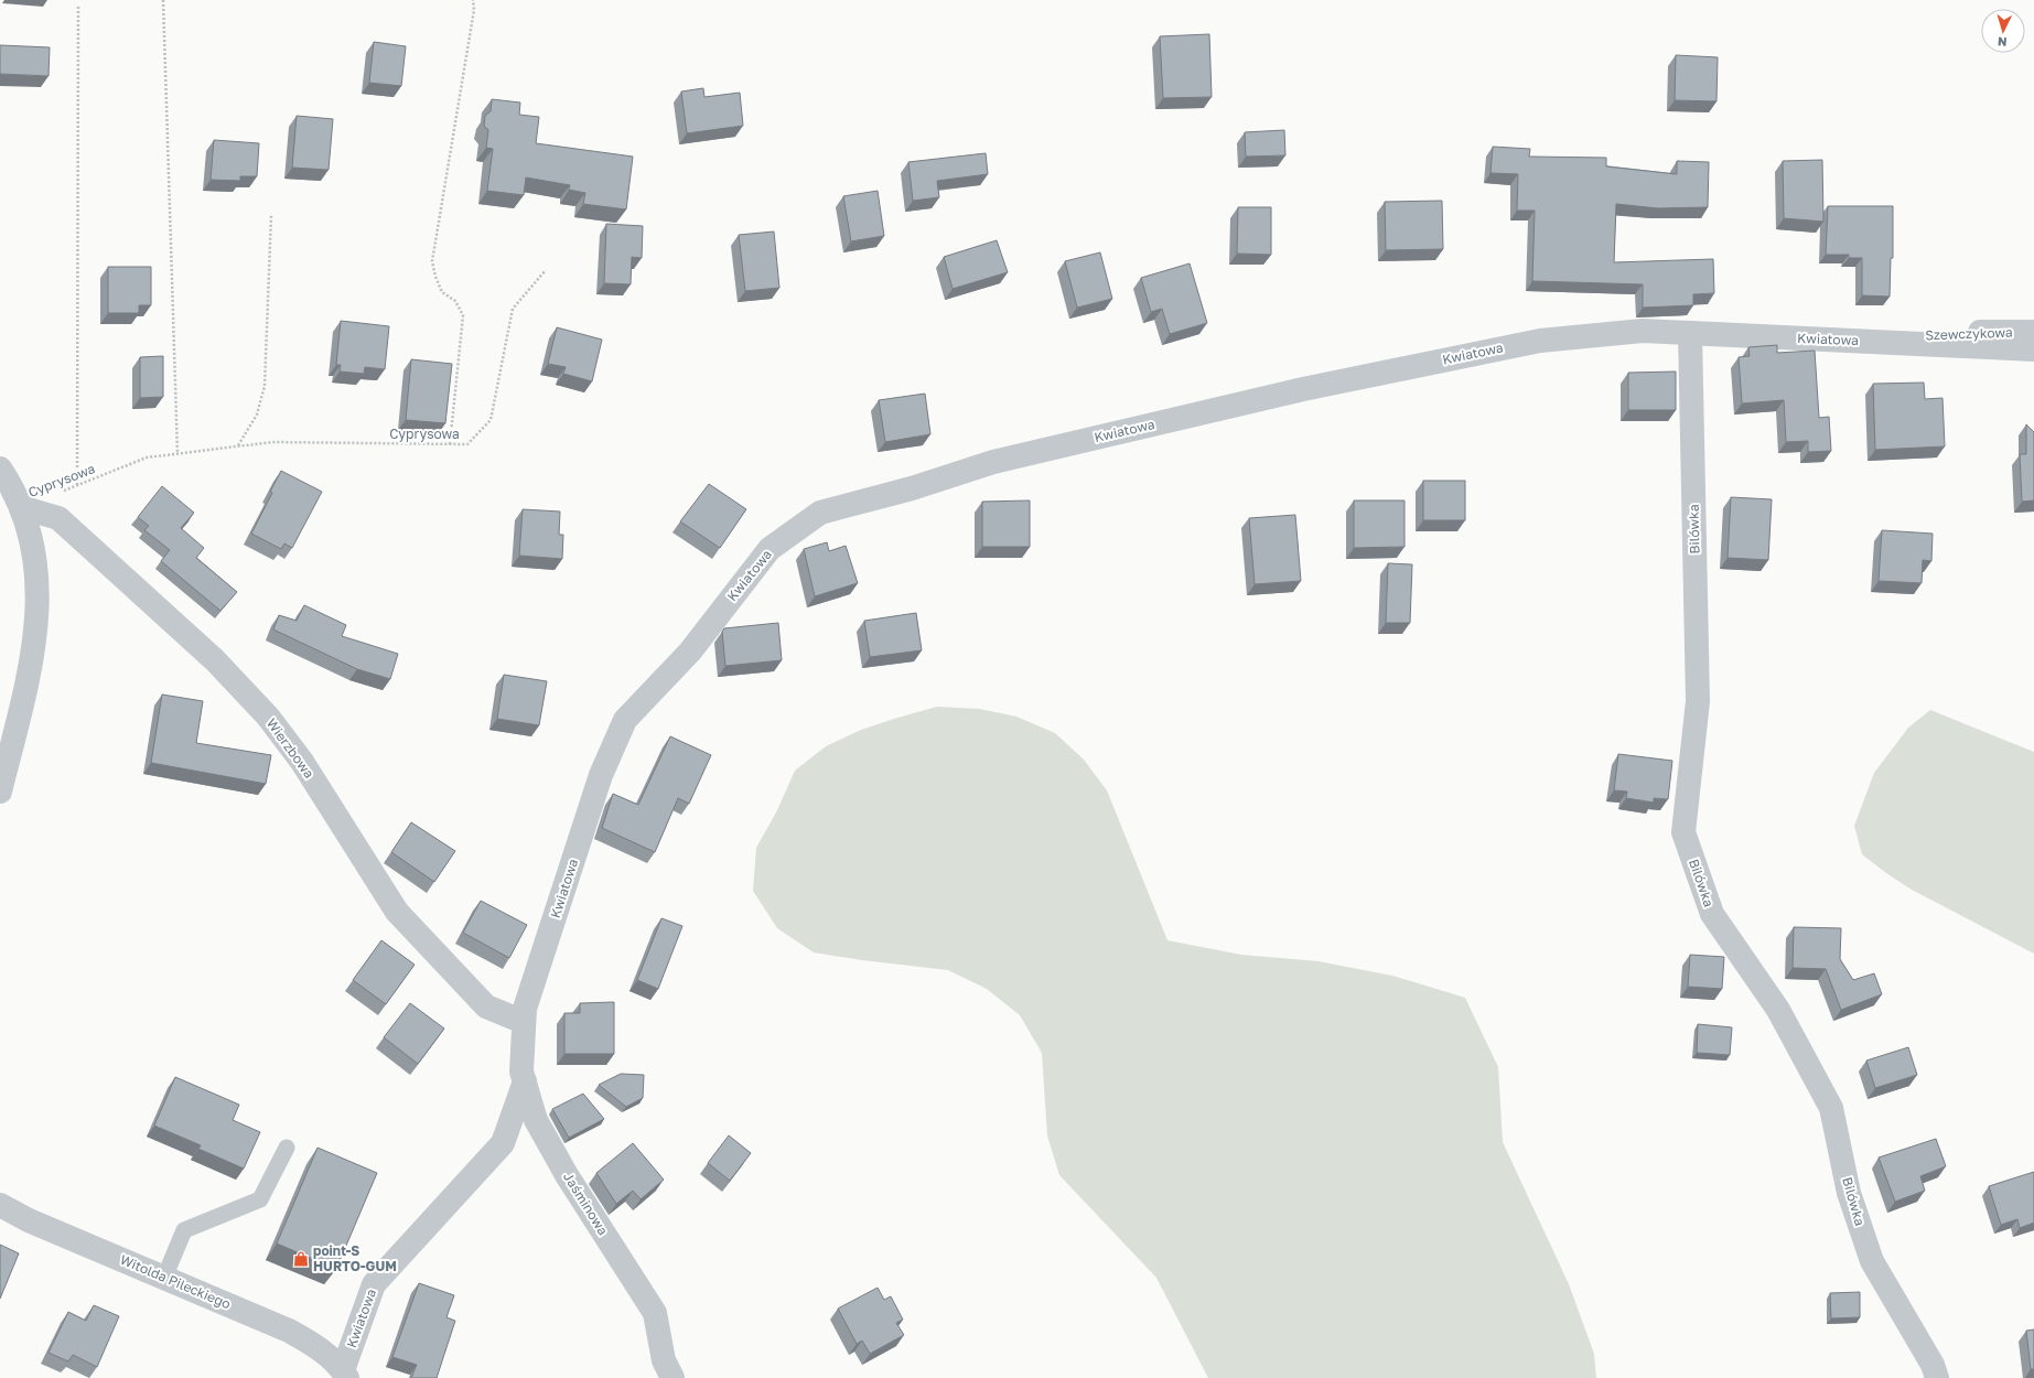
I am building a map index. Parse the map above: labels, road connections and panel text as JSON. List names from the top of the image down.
{
  "streets": {
    "street": [
      "Szewczykowa",
      "Kwiatowa",
      "Bilówka",
      "Wierzbowa",
      "Jaśminowa",
      "Witolda Pileckiego"
    ],
    "path": ["Cyprysowa"]
  },
  "crossings": [
    ["Szewczykowa", "Kwiatowa"],
    ["Kwiatowa", "Bilówka"],
    ["Kwiatowa", "Wierzbowa"],
    ["Kwiatowa", "Jaśminowa"],
    ["Kwiatowa", "Witolda Pileckiego"],
    ["Wierzbowa", "Jaśminowa"]
  ],
  "places": {
    "shop": ["point-S HURTO-GUM"]
  },
  "north": "bottom"
}
